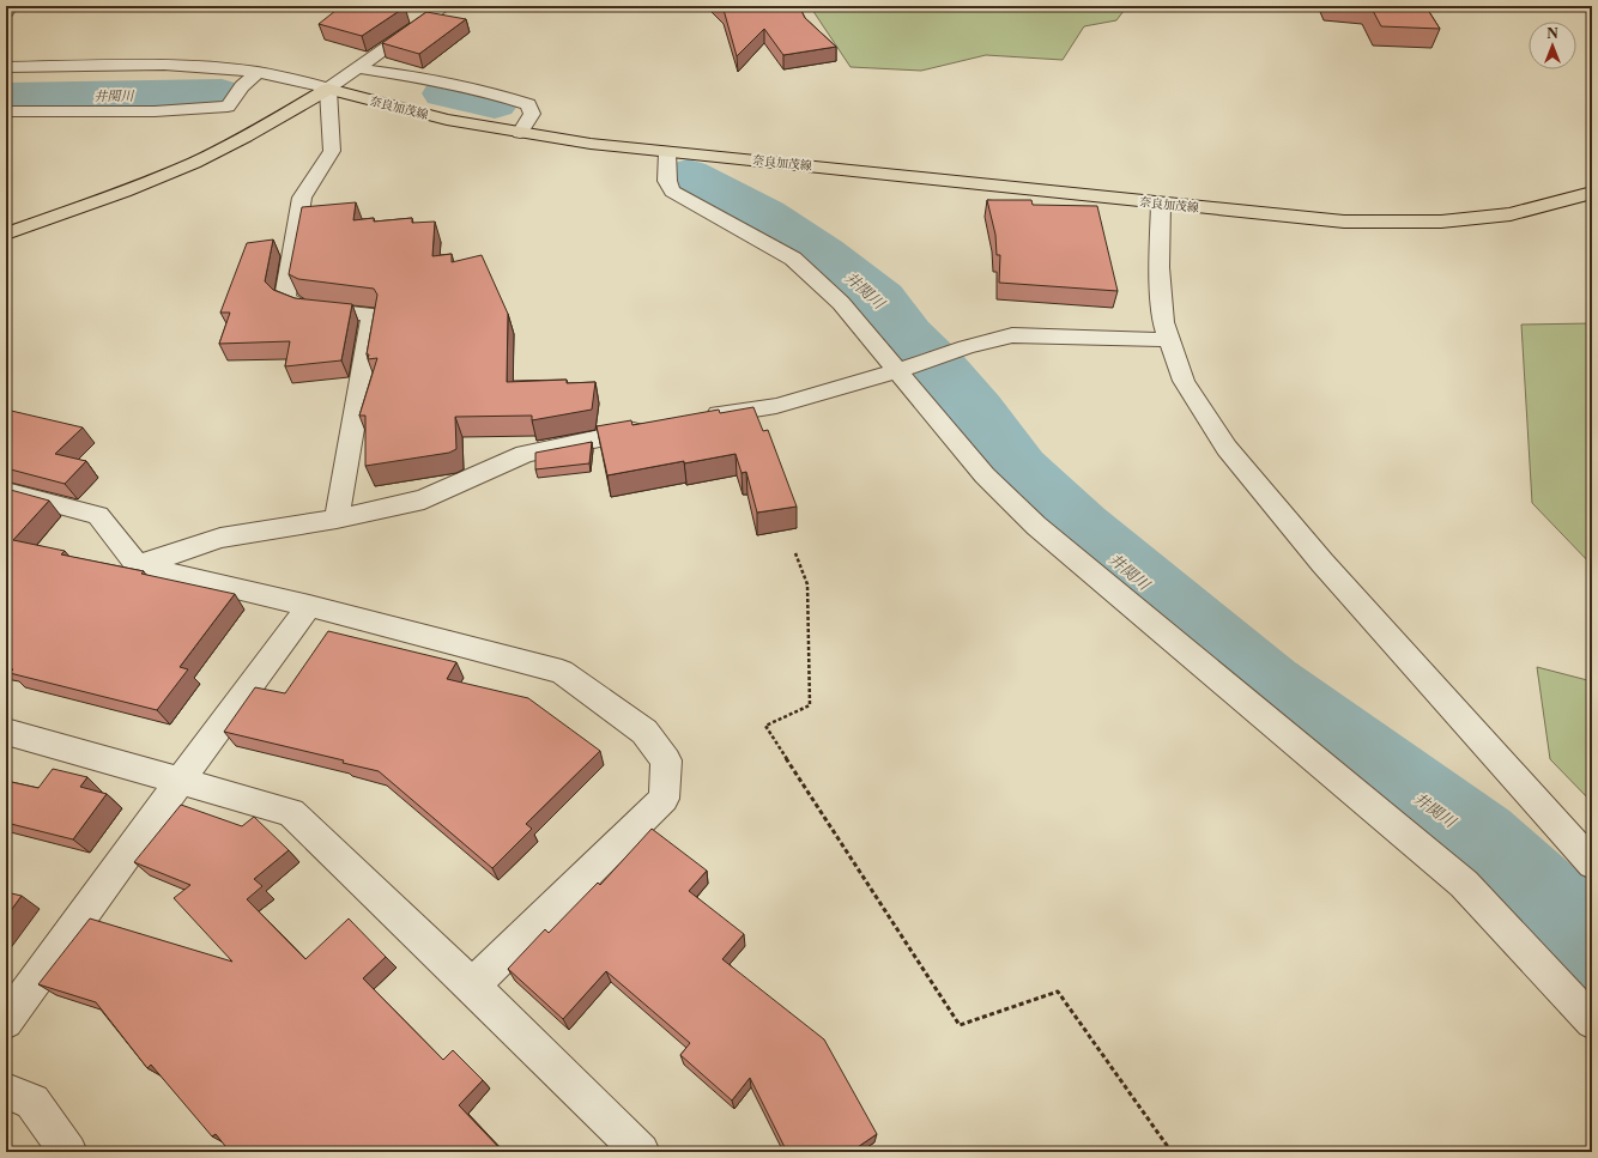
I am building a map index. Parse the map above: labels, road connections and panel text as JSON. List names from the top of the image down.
{
  "streets": {
    "main road": ["奈良加茂線"]
  },
  "water": ["井関川"],
  "north": "top"
}
